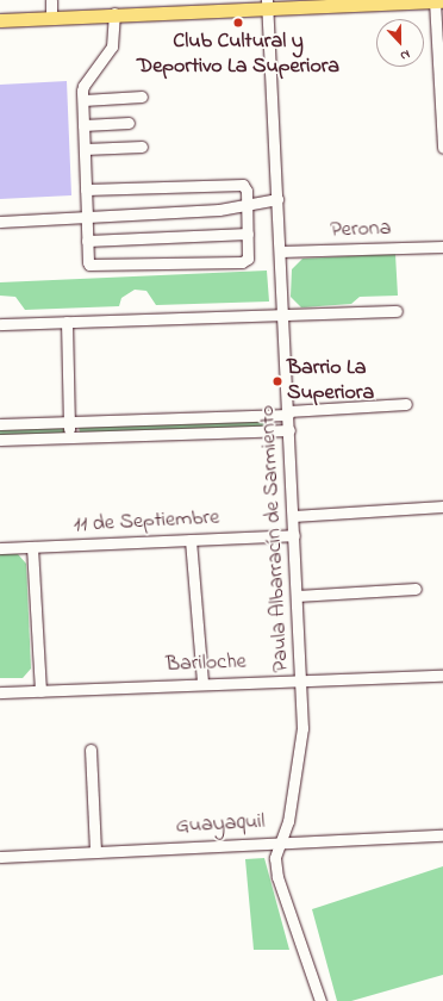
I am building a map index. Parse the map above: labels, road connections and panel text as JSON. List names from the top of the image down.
{
  "streets": {
    "street": [
      "Perona",
      "11 de Septiembre",
      "Paula Albarracín de Sarmiento",
      "Bariloche",
      "Guayaquil"
    ]
  },
  "crossings": [
    ["Perona", "Paula Albarracín de Sarmiento"],
    ["11 de Septiembre", "Paula Albarracín de Sarmiento"],
    ["Paula Albarracín de Sarmiento", "Bariloche"],
    ["Paula Albarracín de Sarmiento", "Guayaquil"]
  ],
  "places": ["Club Cultural y Deportivo La Superiora", "Barrio La Superiora"],
  "north": "bottom"
}
